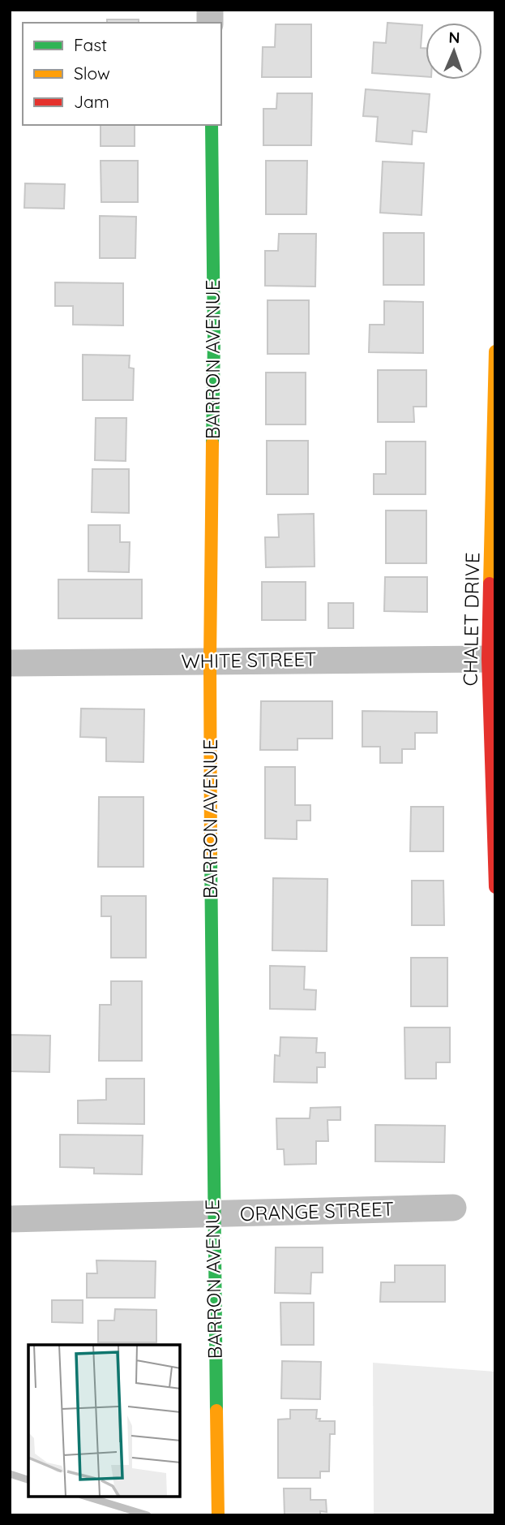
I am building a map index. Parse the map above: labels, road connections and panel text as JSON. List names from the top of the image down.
{
  "streets": {
    "street": [
      "BARRON AVENUE",
      "CHALET DRIVE",
      "WHITE STREET",
      "ORANGE STREET"
    ]
  },
  "crossings": [
    ["BARRON AVENUE", "WHITE STREET"],
    ["BARRON AVENUE", "ORANGE STREET"],
    ["CHALET DRIVE", "WHITE STREET"]
  ],
  "legend": ["Fast", "Slow", "Jam"],
  "north": "top"
}
